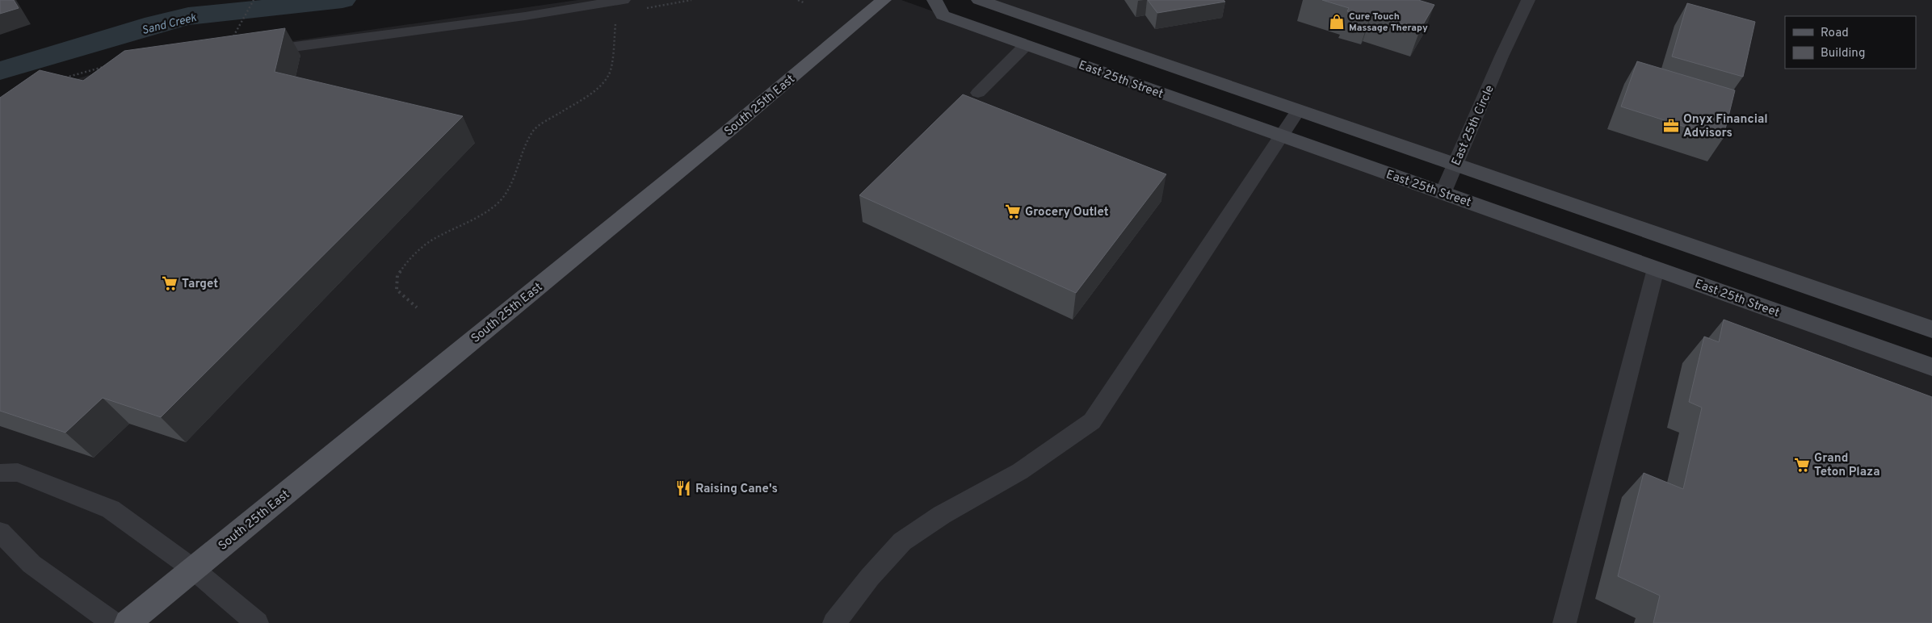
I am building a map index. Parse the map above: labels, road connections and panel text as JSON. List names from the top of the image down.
{
  "streets": {
    "main road": ["South 25th East"],
    "street": ["East 25th Street"],
    "lane": ["East 25th Circle"]
  },
  "crossings": [
    ["East 25th Street", "East 25th Circle"]
  ],
  "water": ["Sand Creek"],
  "places": {
    "shop": ["Cure Touch Massage Therapy"],
    "office": ["Onyx Financial Advisors"],
    "supermarket": ["Grocery Outlet", "Target", "Grand Teton Plaza"],
    "restaurant": ["Raising Cane's"]
  },
  "legend": ["Road", "Building"]
}
